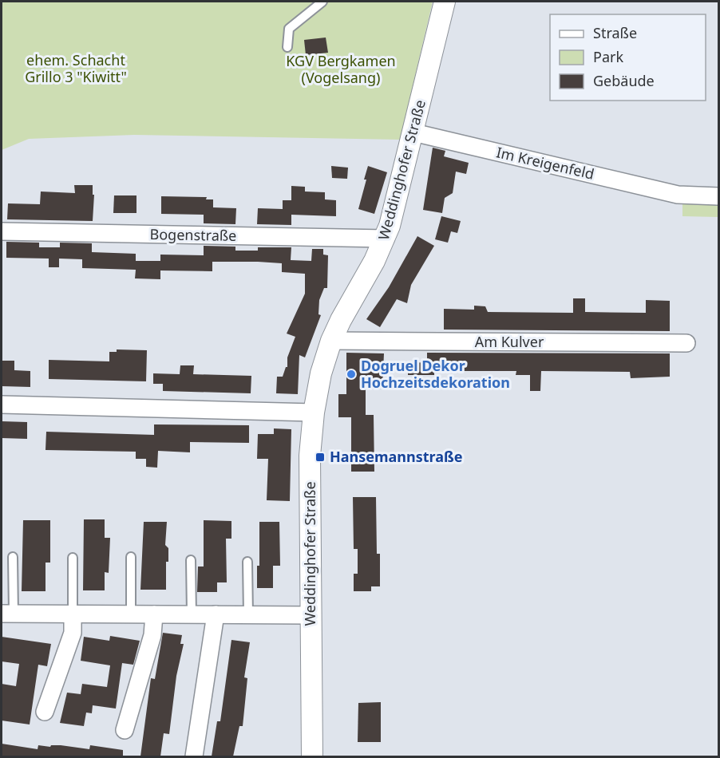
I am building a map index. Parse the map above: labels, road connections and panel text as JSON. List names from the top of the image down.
{
  "streets": {
    "street": [
      "Im Kreigenfeld",
      "Weddinghofer Straße",
      "Bogenstraße",
      "Am Kulver"
    ]
  },
  "crossings": [
    ["Im Kreigenfeld", "Weddinghofer Straße"],
    ["Weddinghofer Straße", "Bogenstraße"],
    ["Weddinghofer Straße", "Am Kulver"]
  ],
  "parks": ["ehem. Schacht Grillo 3 \"Kiwitt\"", "KGV Bergkamen (Vogelsang)"],
  "places": {
    "other": ["Dogruel Dekor Hochzeitsdekoration"],
    "transit": ["Hansemannstraße"]
  },
  "legend": ["Straße", "Park", "Gebäude"]
}
